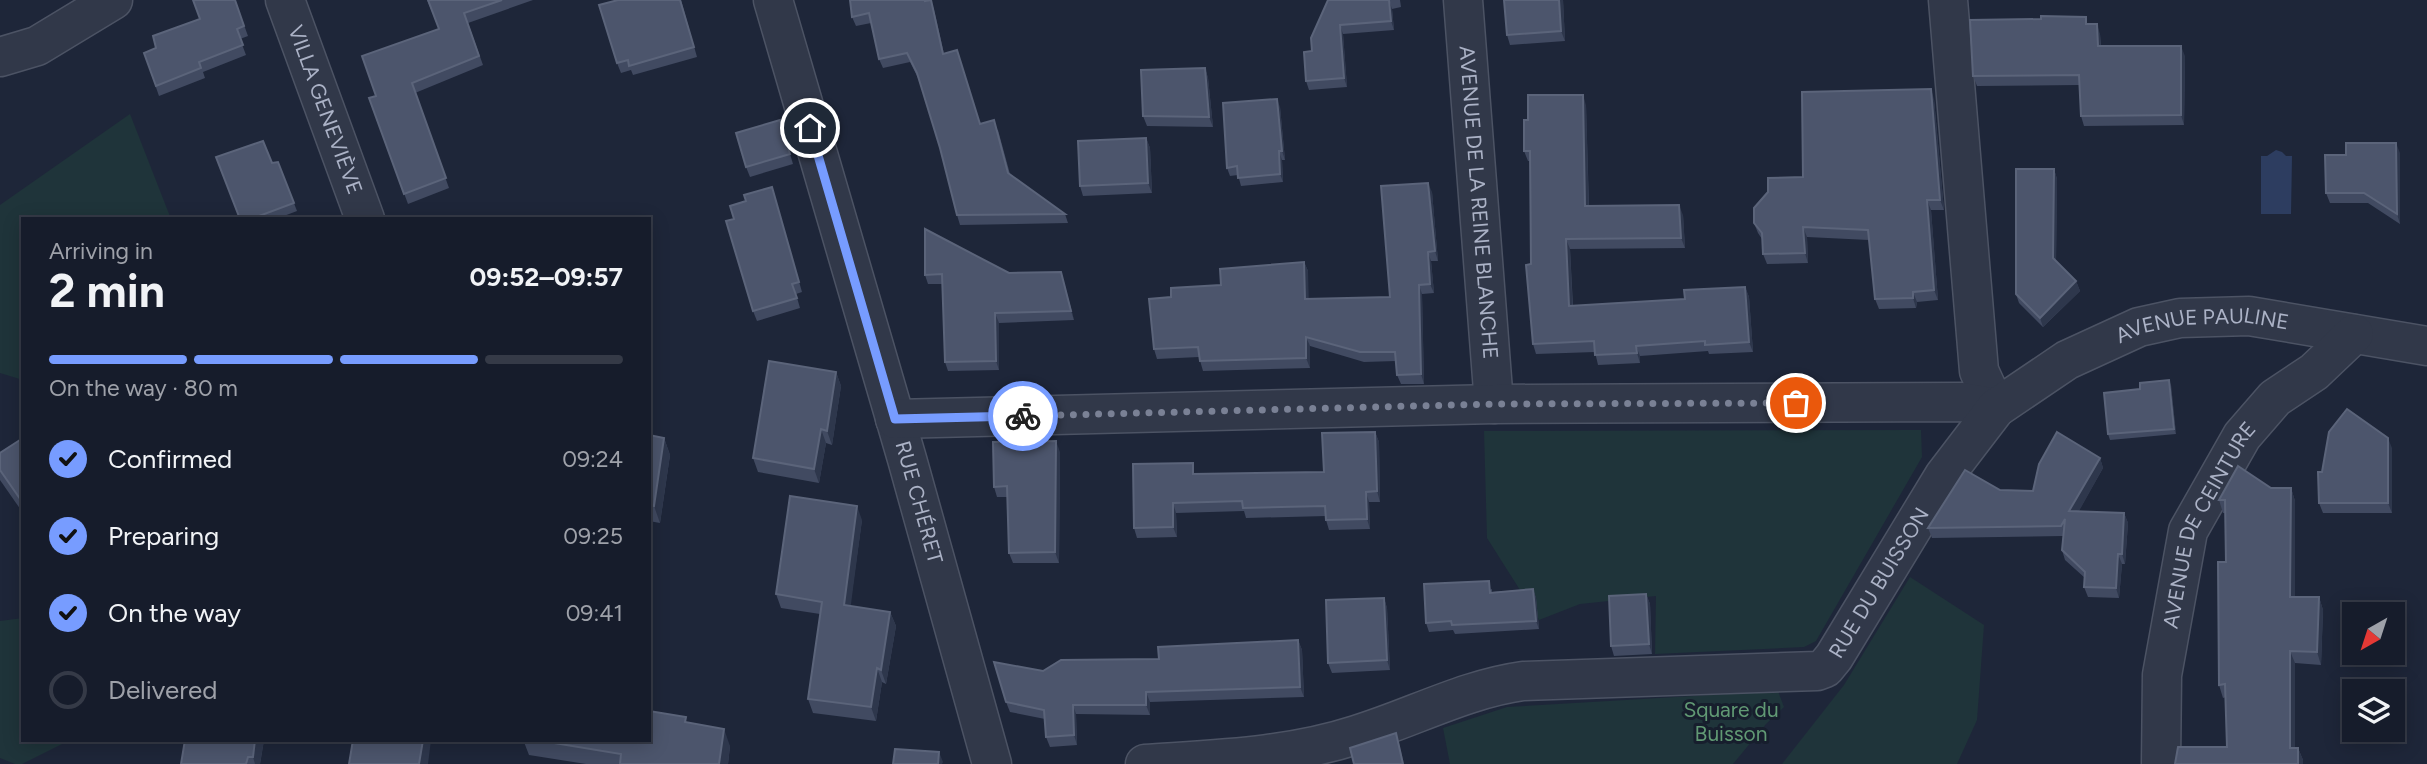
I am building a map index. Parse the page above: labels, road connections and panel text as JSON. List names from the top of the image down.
{
  "streets": {
    "street": [
      "VILLA GENEVIÈVE",
      "AVENUE DE LA REINE BLANCHE",
      "AVENUE PAULINE",
      "RUE CHÉRET",
      "AVENUE DE CEINTURE",
      "RUE DU BUISSON"
    ]
  },
  "crossings": [
    ["AVENUE PAULINE", "AVENUE DE CEINTURE"],
    ["AVENUE PAULINE", "RUE DU BUISSON"]
  ],
  "parks": ["Square du Buisson"],
  "north": "bottom left",
  "page": {
    "heading": ["2 min", "Arriving in", "09:52–09:57"],
    "bar": "On the way · 80 m",
    "list": [
      ["Confirmed", "09:24"],
      ["Preparing", "09:25"],
      ["On the way", "09:41"],
      "Delivered"
    ]
  }
}
